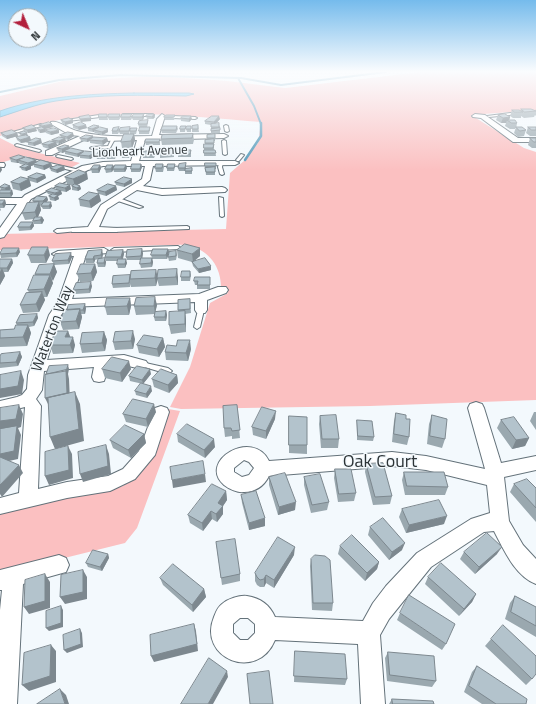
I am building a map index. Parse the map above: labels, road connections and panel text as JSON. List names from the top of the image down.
{
  "streets": {
    "street": ["Lionheart Avenue", "Waterton Way", "Oak Court"]
  },
  "north": "bottom right"
}
